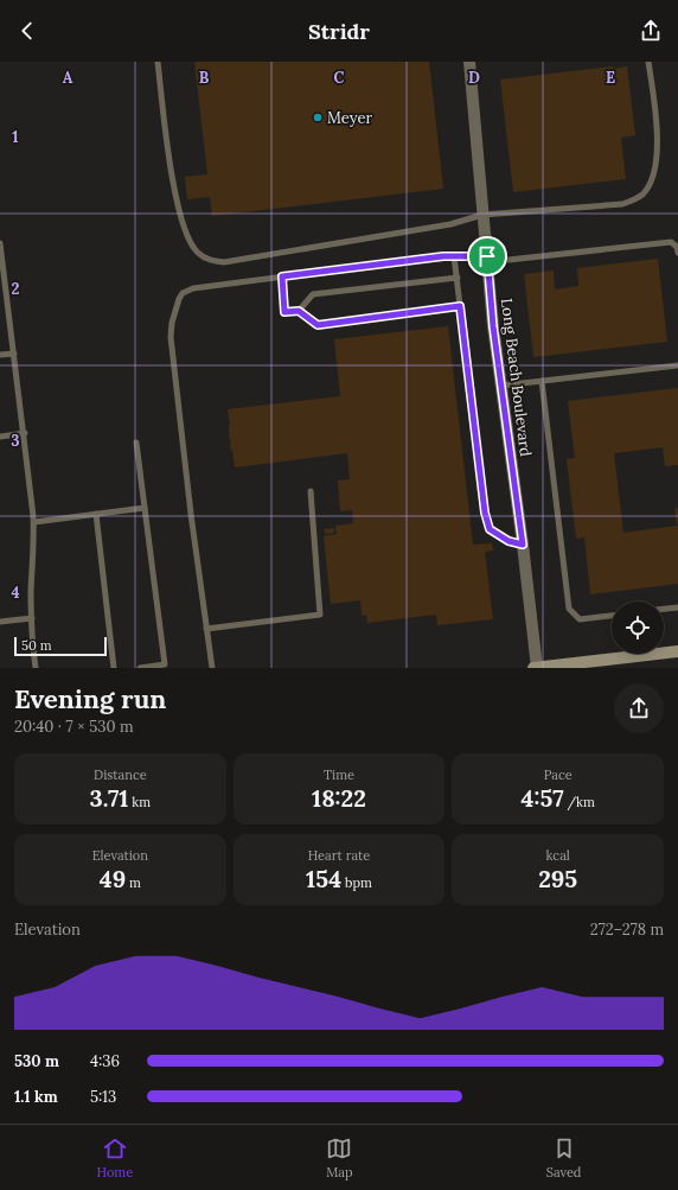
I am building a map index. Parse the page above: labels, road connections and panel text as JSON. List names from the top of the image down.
{
  "streets": {
    "street": ["Long Beach Boulevard"]
  },
  "places": ["Meyer"],
  "scale_bar": "50 m",
  "page": {
    "header": "Stridr",
    "scale": "50 m",
    "heading": ["Evening run", "20:40 · 7 × 530 m"],
    "stats": [
      ["Distance", "3.71 km"],
      ["Time", "18:22"],
      ["Pace", "4:57 /km"],
      ["Elevation", "49 m"],
      ["Heart rate", "154 bpm"],
      ["kcal", "295"]
    ],
    "chart": ["Elevation", "272–278 m"],
    "list": [
      {
        "name": "530 m",
        "note": "4:36"
      },
      {
        "name": "1.1 km",
        "note": "5:13"
      }
    ],
    "tabs": ["Home", "Map", "Saved"]
  },
  "grid": {
    "columns": [
      "A",
      "B",
      "C",
      "D",
      "E"
    ],
    "rows": [
      "1",
      "2",
      "3",
      "4"
    ]
  }
}
